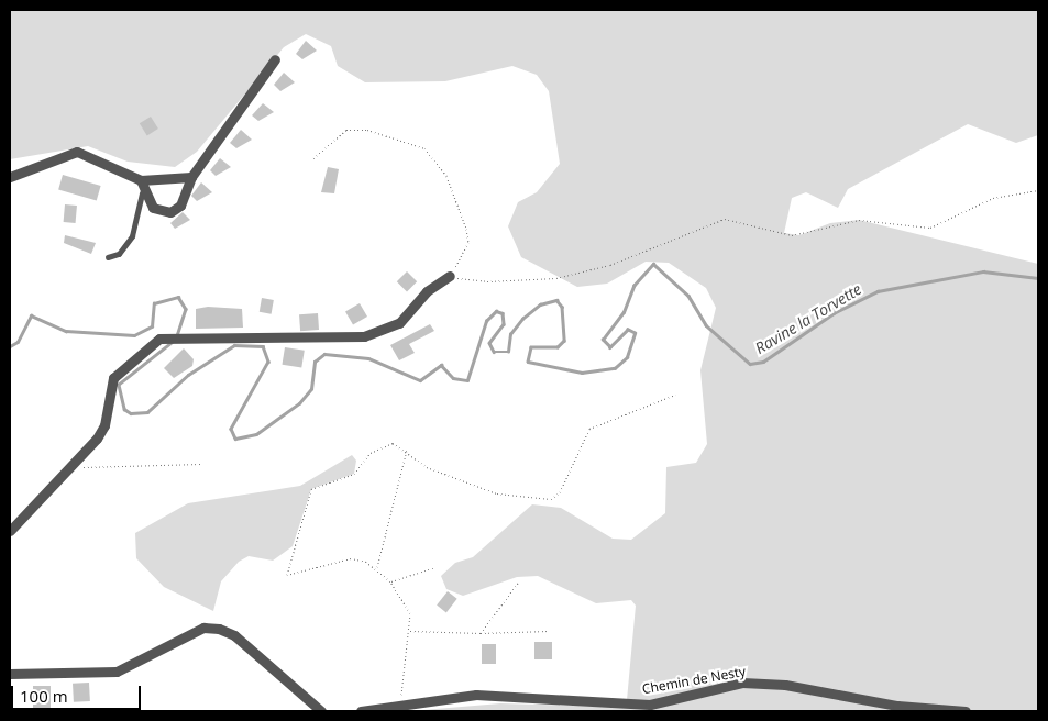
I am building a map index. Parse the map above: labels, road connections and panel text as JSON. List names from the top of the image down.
{
  "streets": {
    "street": ["Chemin de Nesty"]
  },
  "water": ["Ravine la Torvette"],
  "scale_bar": "100 m"
}
